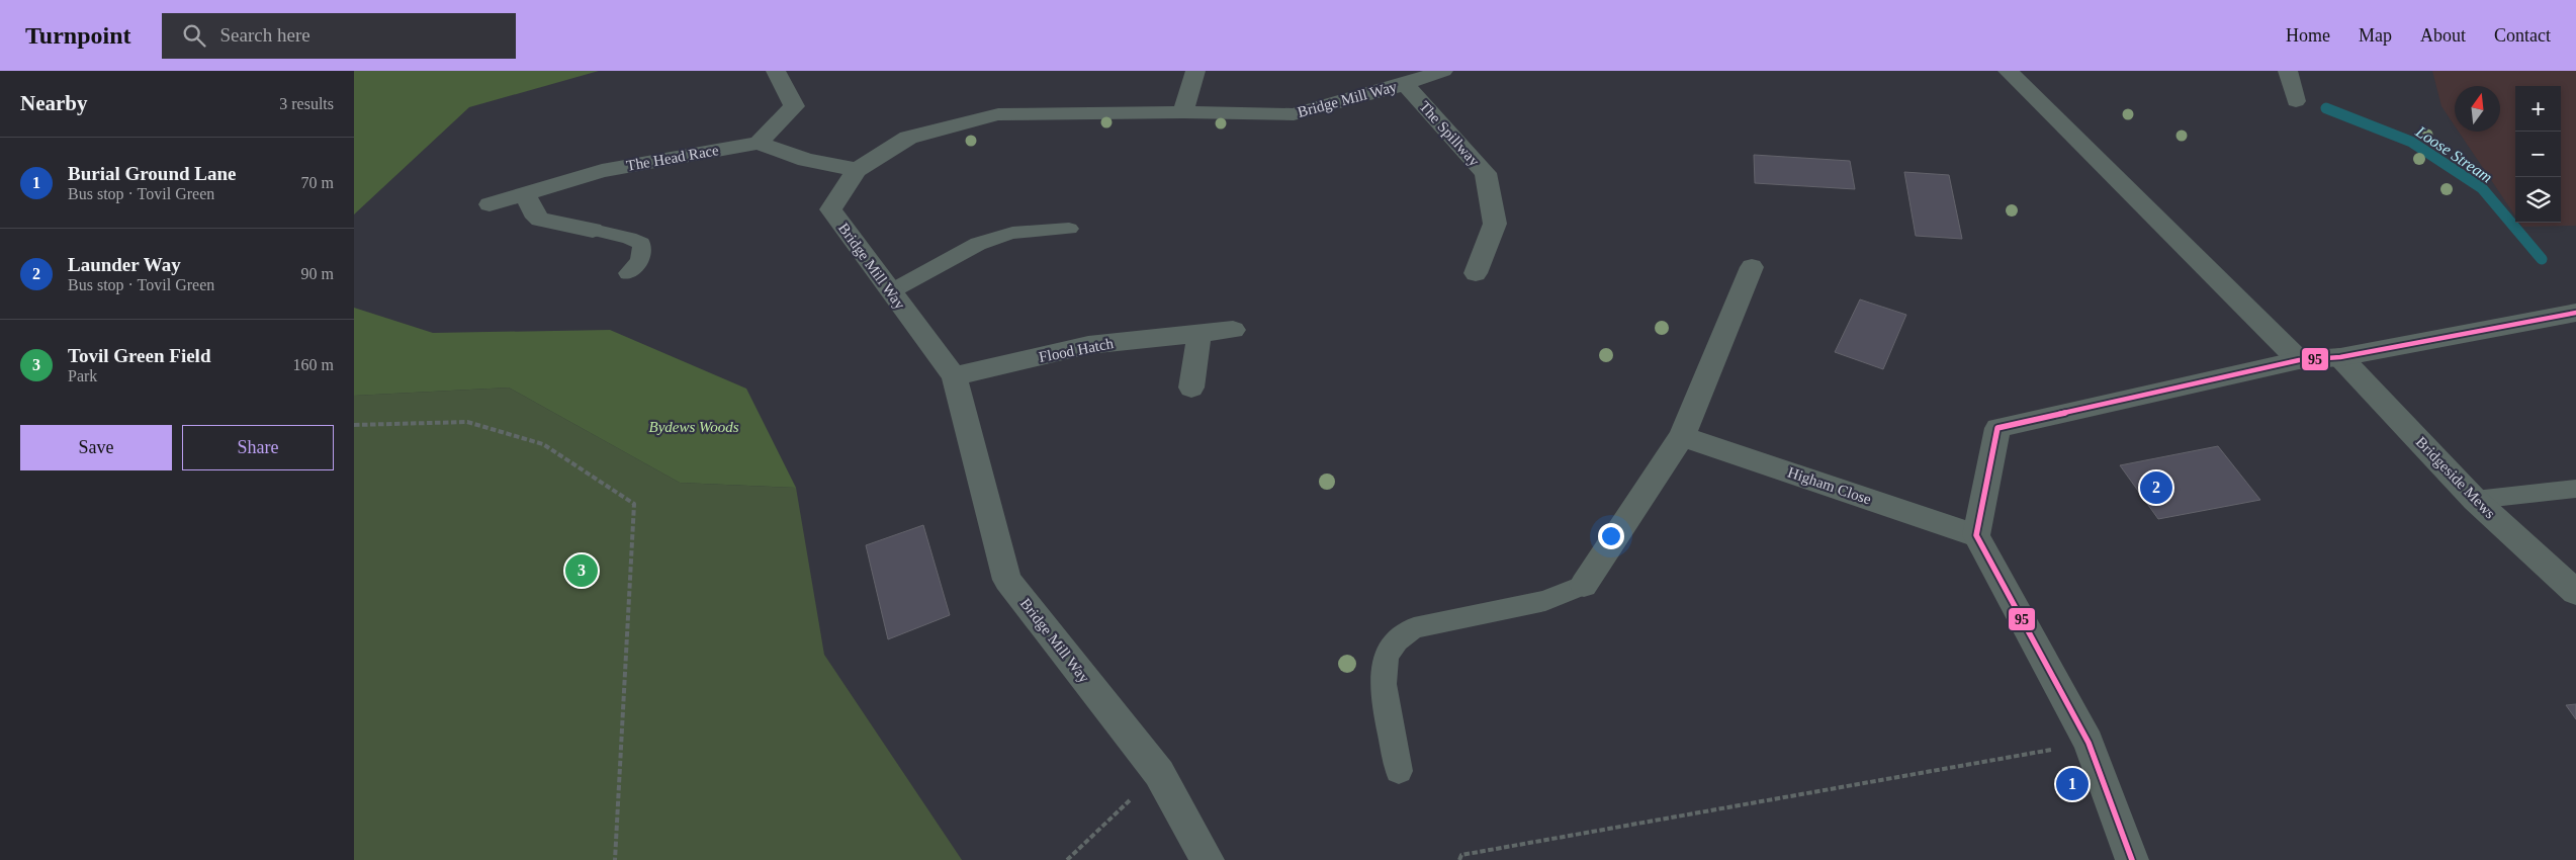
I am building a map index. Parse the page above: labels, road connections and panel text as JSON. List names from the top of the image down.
{
  "streets": {
    "street": [
      "Bridge Mill Way",
      "The Spillway",
      "The Head Race",
      "Flood Hatch",
      "Bridgeside Mews",
      "Higham Close"
    ]
  },
  "crossings": [
    ["Bridge Mill Way", "The Spillway"],
    ["Bridge Mill Way", "Flood Hatch"]
  ],
  "water": ["Loose Stream"],
  "parks": ["Bydews Woods"],
  "lines": ["transit line 95"],
  "north": "top",
  "page": {
    "header": "Turnpoint",
    "search": "Search here",
    "nav": [
      "Home",
      "Map",
      "About",
      "Contact"
    ],
    "heading": ["Nearby", "3 results"],
    "map_buttons": ["+", "−"],
    "list": [
      {
        "mark": "1",
        "name": "Burial Ground Lane",
        "note": "Bus stop · Tovil Green",
        "value": "70 m"
      },
      {
        "mark": "2",
        "name": "Launder Way",
        "note": "Bus stop · Tovil Green",
        "value": "90 m"
      },
      {
        "mark": "3",
        "name": "Tovil Green Field",
        "note": "Park",
        "value": "160 m"
      }
    ],
    "buttons": ["Save", "Share"],
    "pins": ["2", "3", "1"]
  }
}
